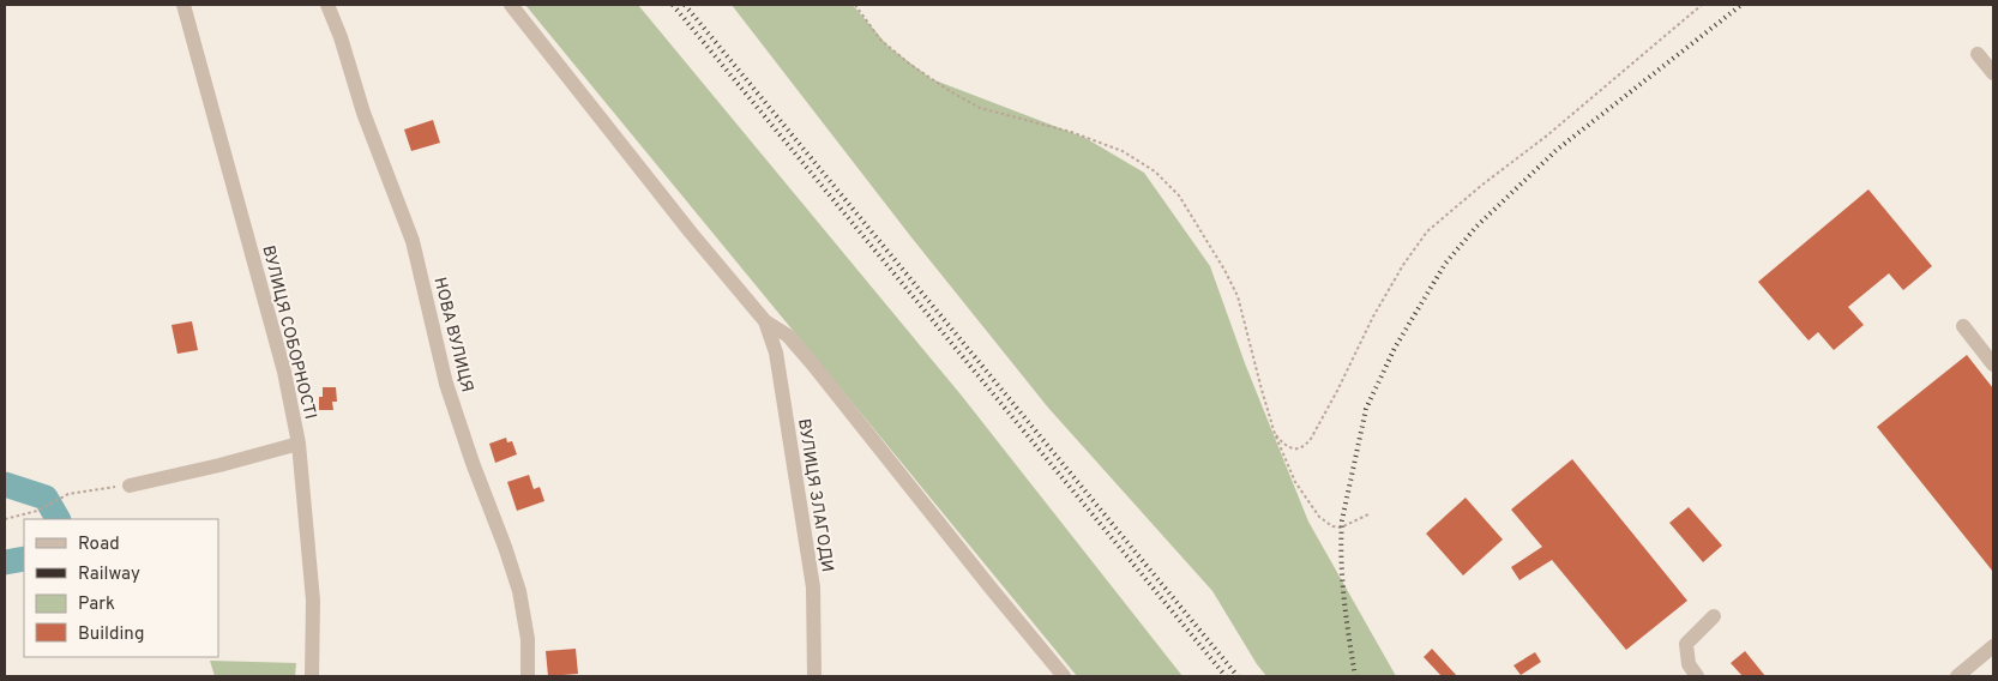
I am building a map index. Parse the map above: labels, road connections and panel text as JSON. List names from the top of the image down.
{
  "streets": {
    "street": ["ВУЛИЦЯ СОБОРНОСТІ", "НОВА ВУЛИЦЯ", "ВУЛИЦЯ ЗЛАГОДИ"]
  },
  "legend": [
    "Road",
    "Railway",
    "Park",
    "Building"
  ]
}
